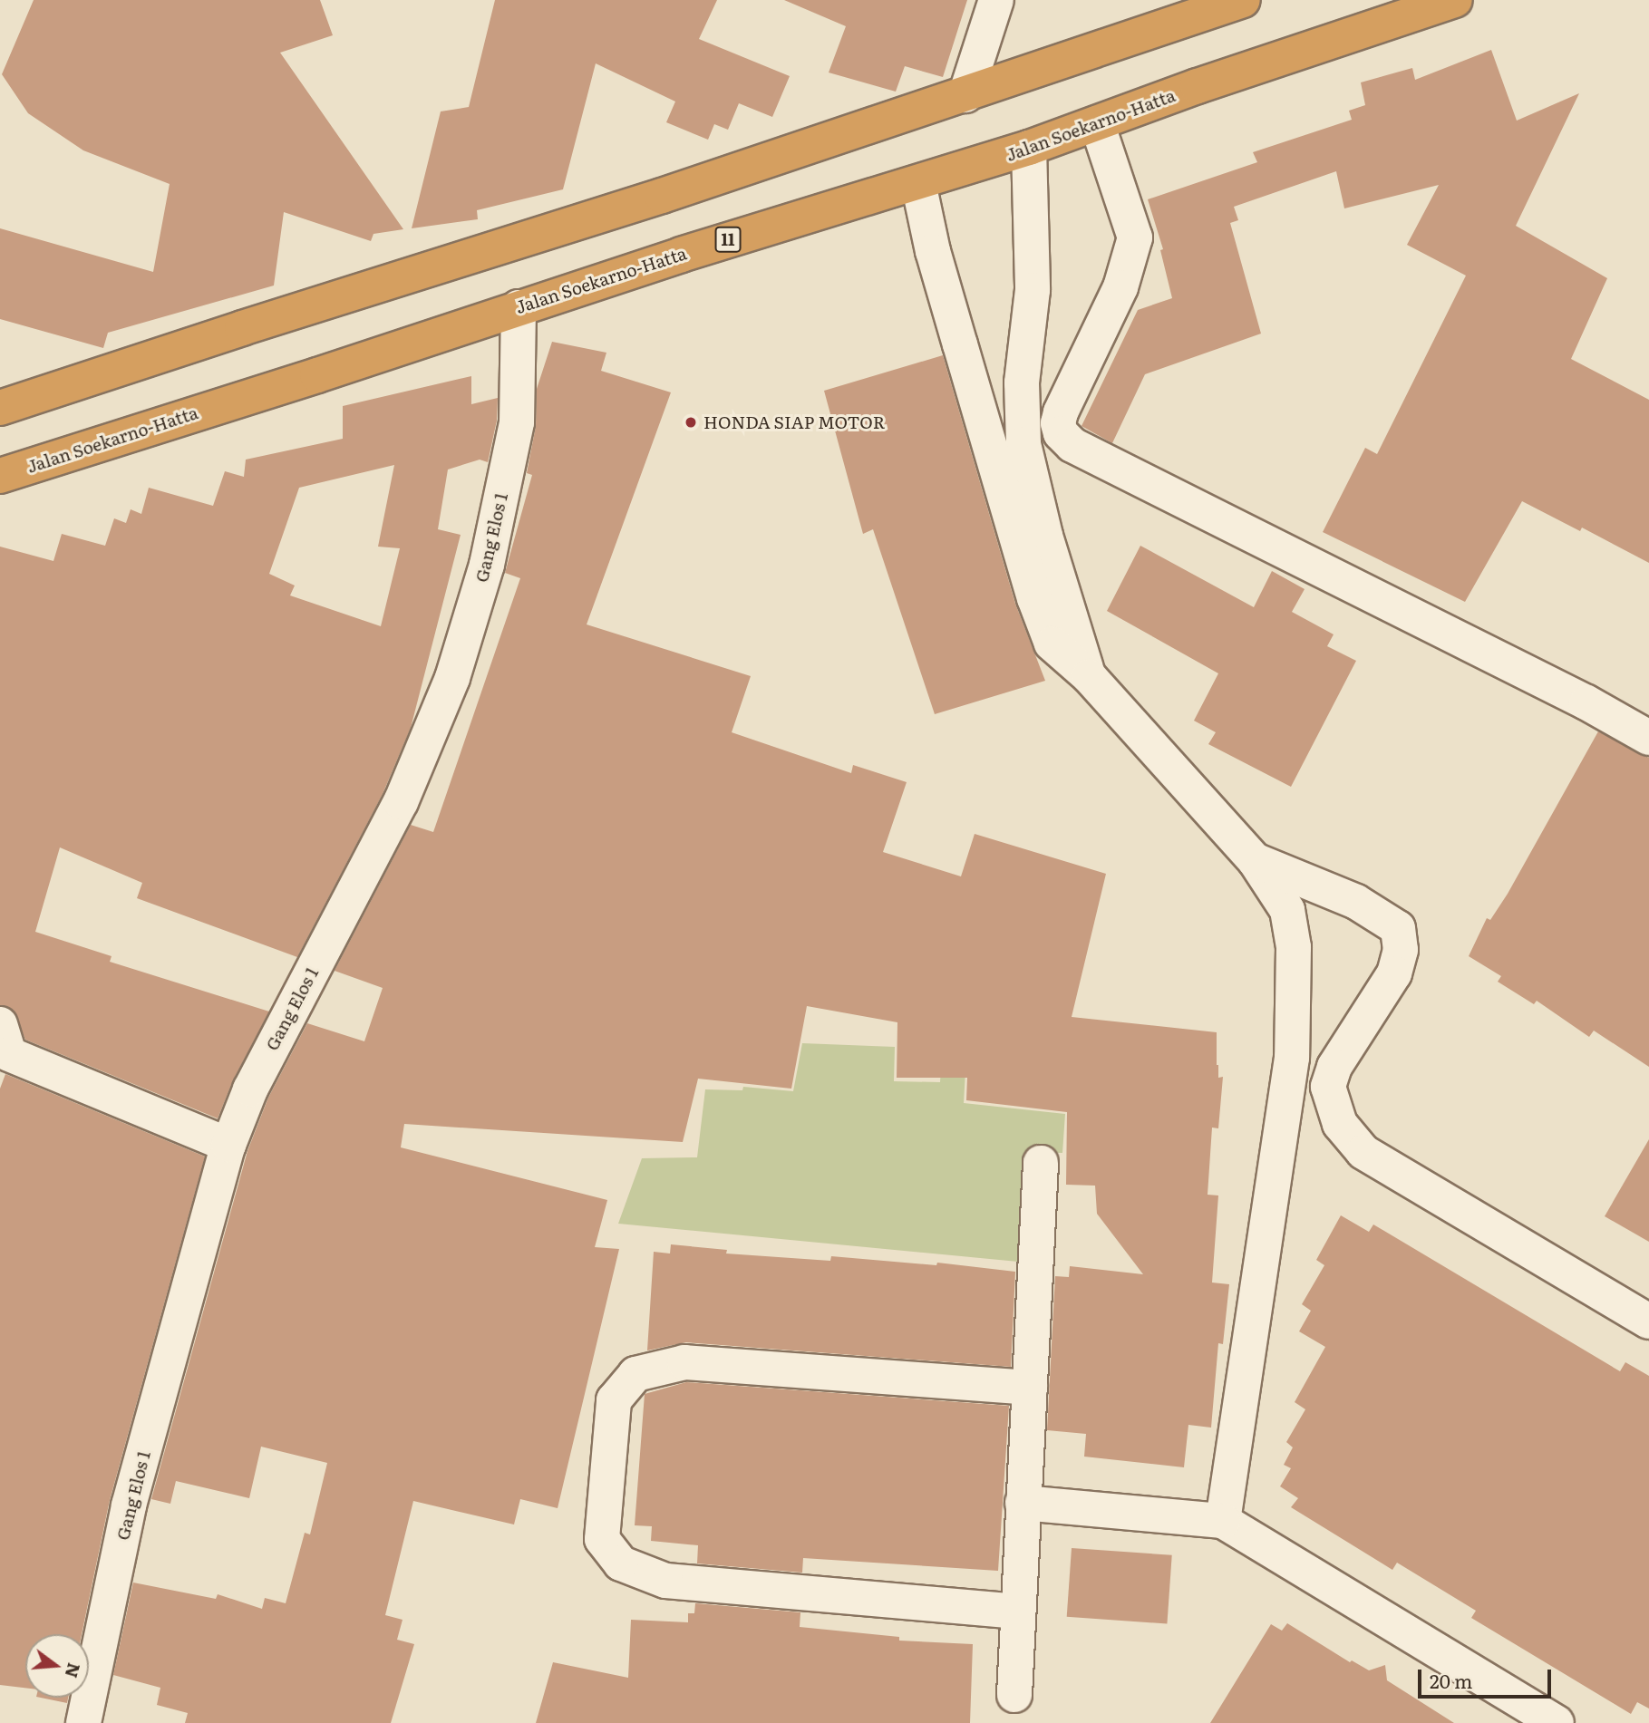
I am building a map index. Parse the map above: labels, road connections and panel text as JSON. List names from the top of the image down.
{
  "streets": {
    "highway": ["Jalan Soekarno-Hatta", "11"],
    "street": ["Gang Elos 1"]
  },
  "crossings": [
    ["Jalan Soekarno-Hatta", "Gang Elos 1"]
  ],
  "places": ["HONDA SIAP MOTOR"],
  "scale_bar": "20 m",
  "north": "right"
}
